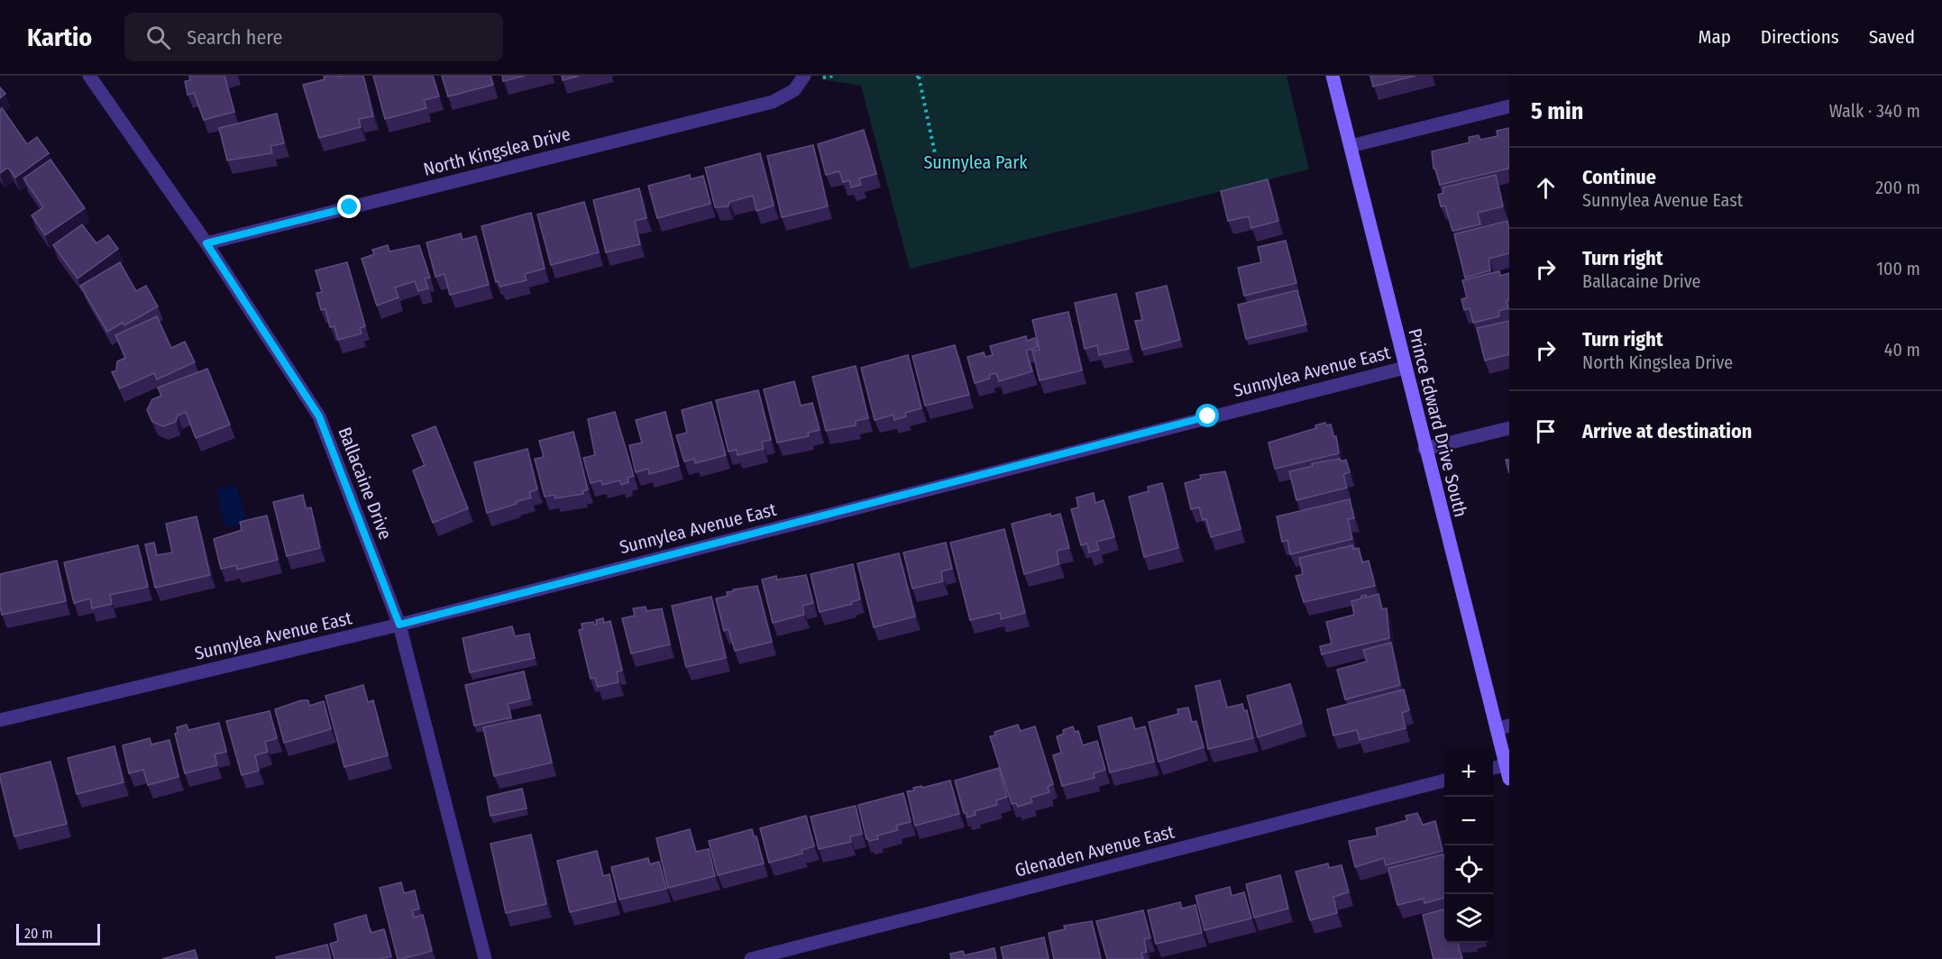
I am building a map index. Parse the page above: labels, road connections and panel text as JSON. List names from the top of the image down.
{
  "streets": {
    "street": [
      "North Kingslea Drive",
      "Sunnylea Avenue East",
      "Prince Edward Drive South",
      "Ballacaine Drive",
      "Glenaden Avenue East"
    ]
  },
  "crossings": [
    ["North Kingslea Drive", "Ballacaine Drive"],
    ["Sunnylea Avenue East", "Prince Edward Drive South"],
    ["Sunnylea Avenue East", "Ballacaine Drive"]
  ],
  "parks": ["Sunnylea Park"],
  "scale_bar": "20 m",
  "page": {
    "header": "Kartio",
    "search": "Search here",
    "nav": ["Map", "Directions", "Saved"],
    "heading": ["5 min", "Walk · 340 m"],
    "list": [
      ["Continue", "Sunnylea Avenue East", "200 m"],
      ["Turn right", "Ballacaine Drive", "100 m"],
      ["Turn right", "North Kingslea Drive", "40 m"],
      "Arrive at destination"
    ],
    "map_buttons": ["+", "−"],
    "scale": "20 m"
  }
}
